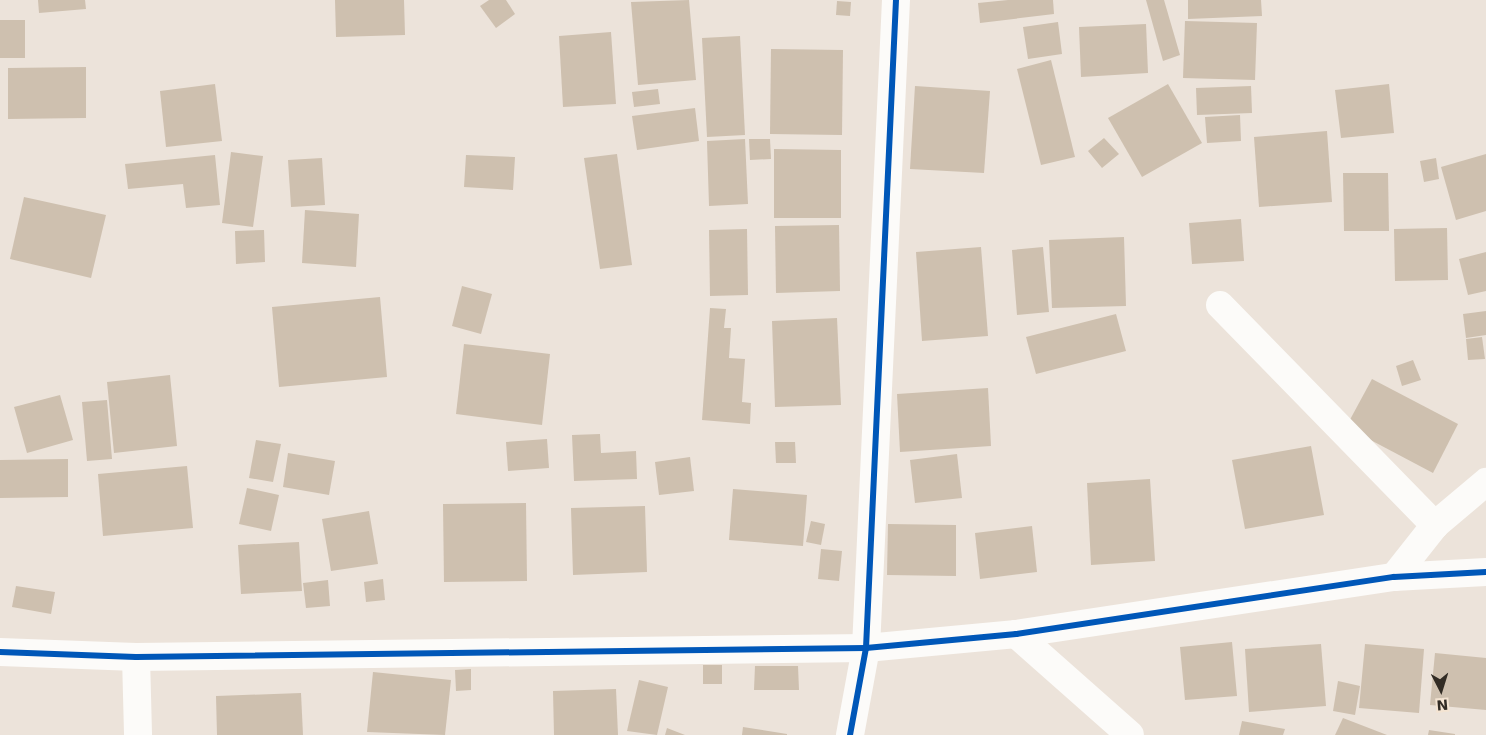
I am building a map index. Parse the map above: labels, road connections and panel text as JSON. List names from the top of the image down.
{
  "north": "bottom"
}
